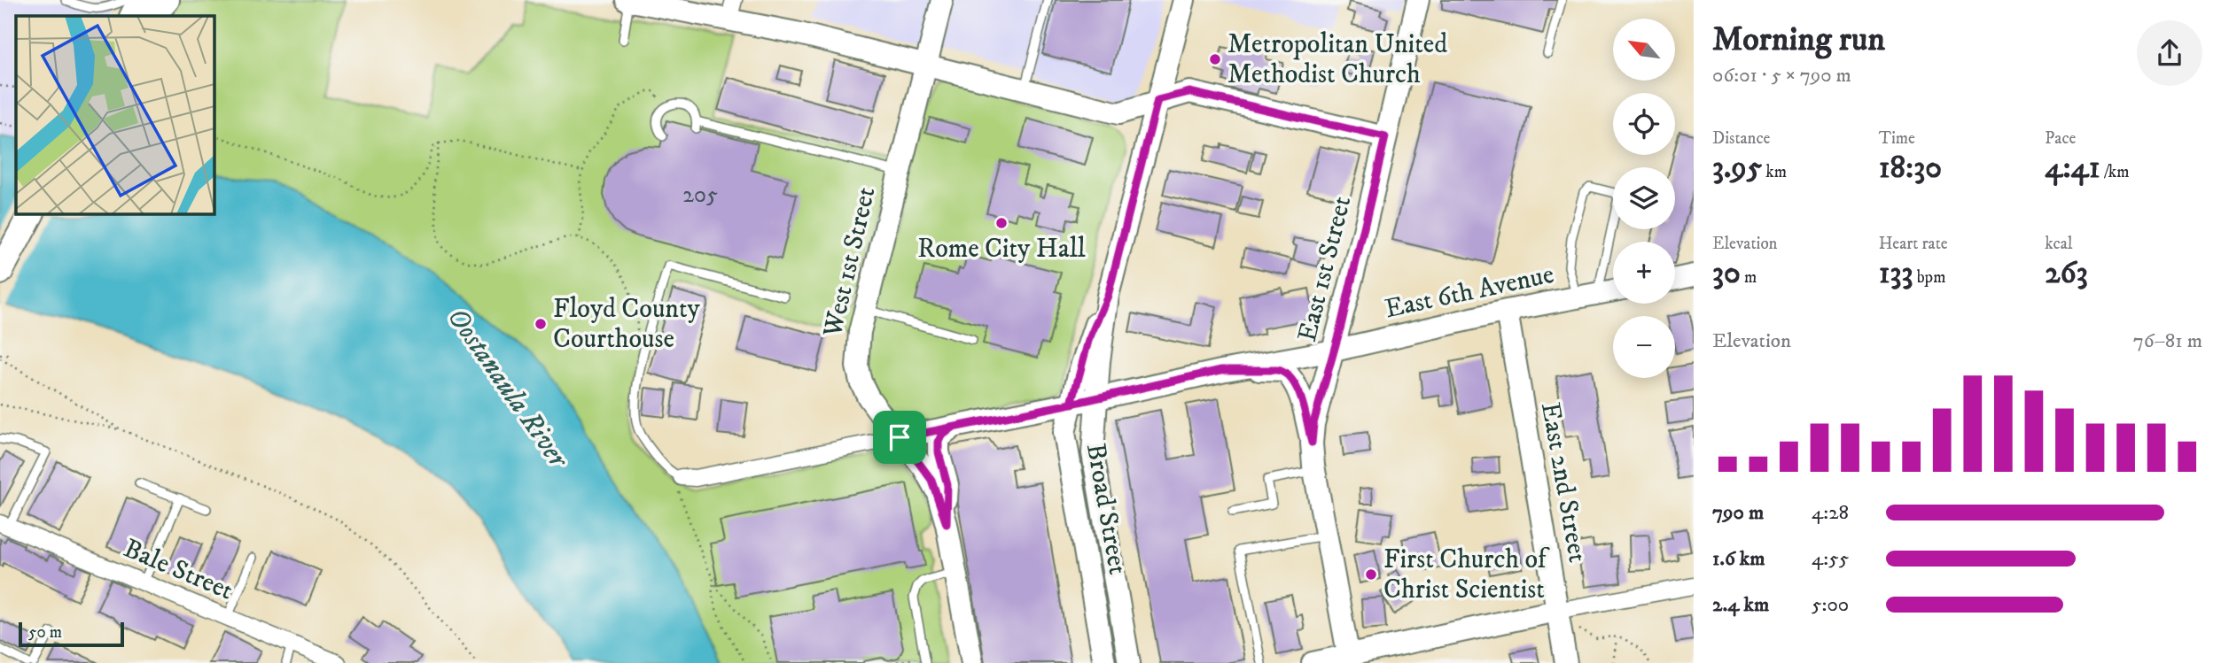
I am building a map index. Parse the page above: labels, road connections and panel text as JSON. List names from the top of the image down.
{
  "streets": {
    "street": [
      "West 1st Street",
      "East 1st Street",
      "East 6th Avenue",
      "East 2nd Street",
      "Broad Street",
      "Bale Street"
    ]
  },
  "crossings": [
    ["West 1st Street", "East 6th Avenue"],
    ["East 1st Street", "East 6th Avenue"],
    ["East 6th Avenue", "East 2nd Street"],
    ["East 6th Avenue", "Broad Street"]
  ],
  "water": ["Oostanaula River"],
  "places": [
    "Metropolitan United Methodist Church",
    "Rome City Hall",
    "Floyd County Courthouse",
    "First Church of Christ Scientist"
  ],
  "house_numbers": ["205"],
  "scale_bar": "50 m",
  "north": "top left",
  "page": {
    "heading": ["Morning run", "06:01 · 5 × 790 m"],
    "map_buttons": ["+", "−"],
    "stats": [
      ["Distance", "3.95 km"],
      ["Time", "18:30"],
      ["Pace", "4:41 /km"],
      ["Elevation", "30 m"],
      ["Heart rate", "133 bpm"],
      ["kcal", "263"]
    ],
    "chart": ["Elevation", "76–81 m"],
    "list": [
      {
        "name": "790 m",
        "note": "4:28"
      },
      {
        "name": "1.6 km",
        "note": "4:55"
      },
      {
        "name": "2.4 km",
        "note": "5:00"
      }
    ],
    "scale": "50 m"
  }
}
